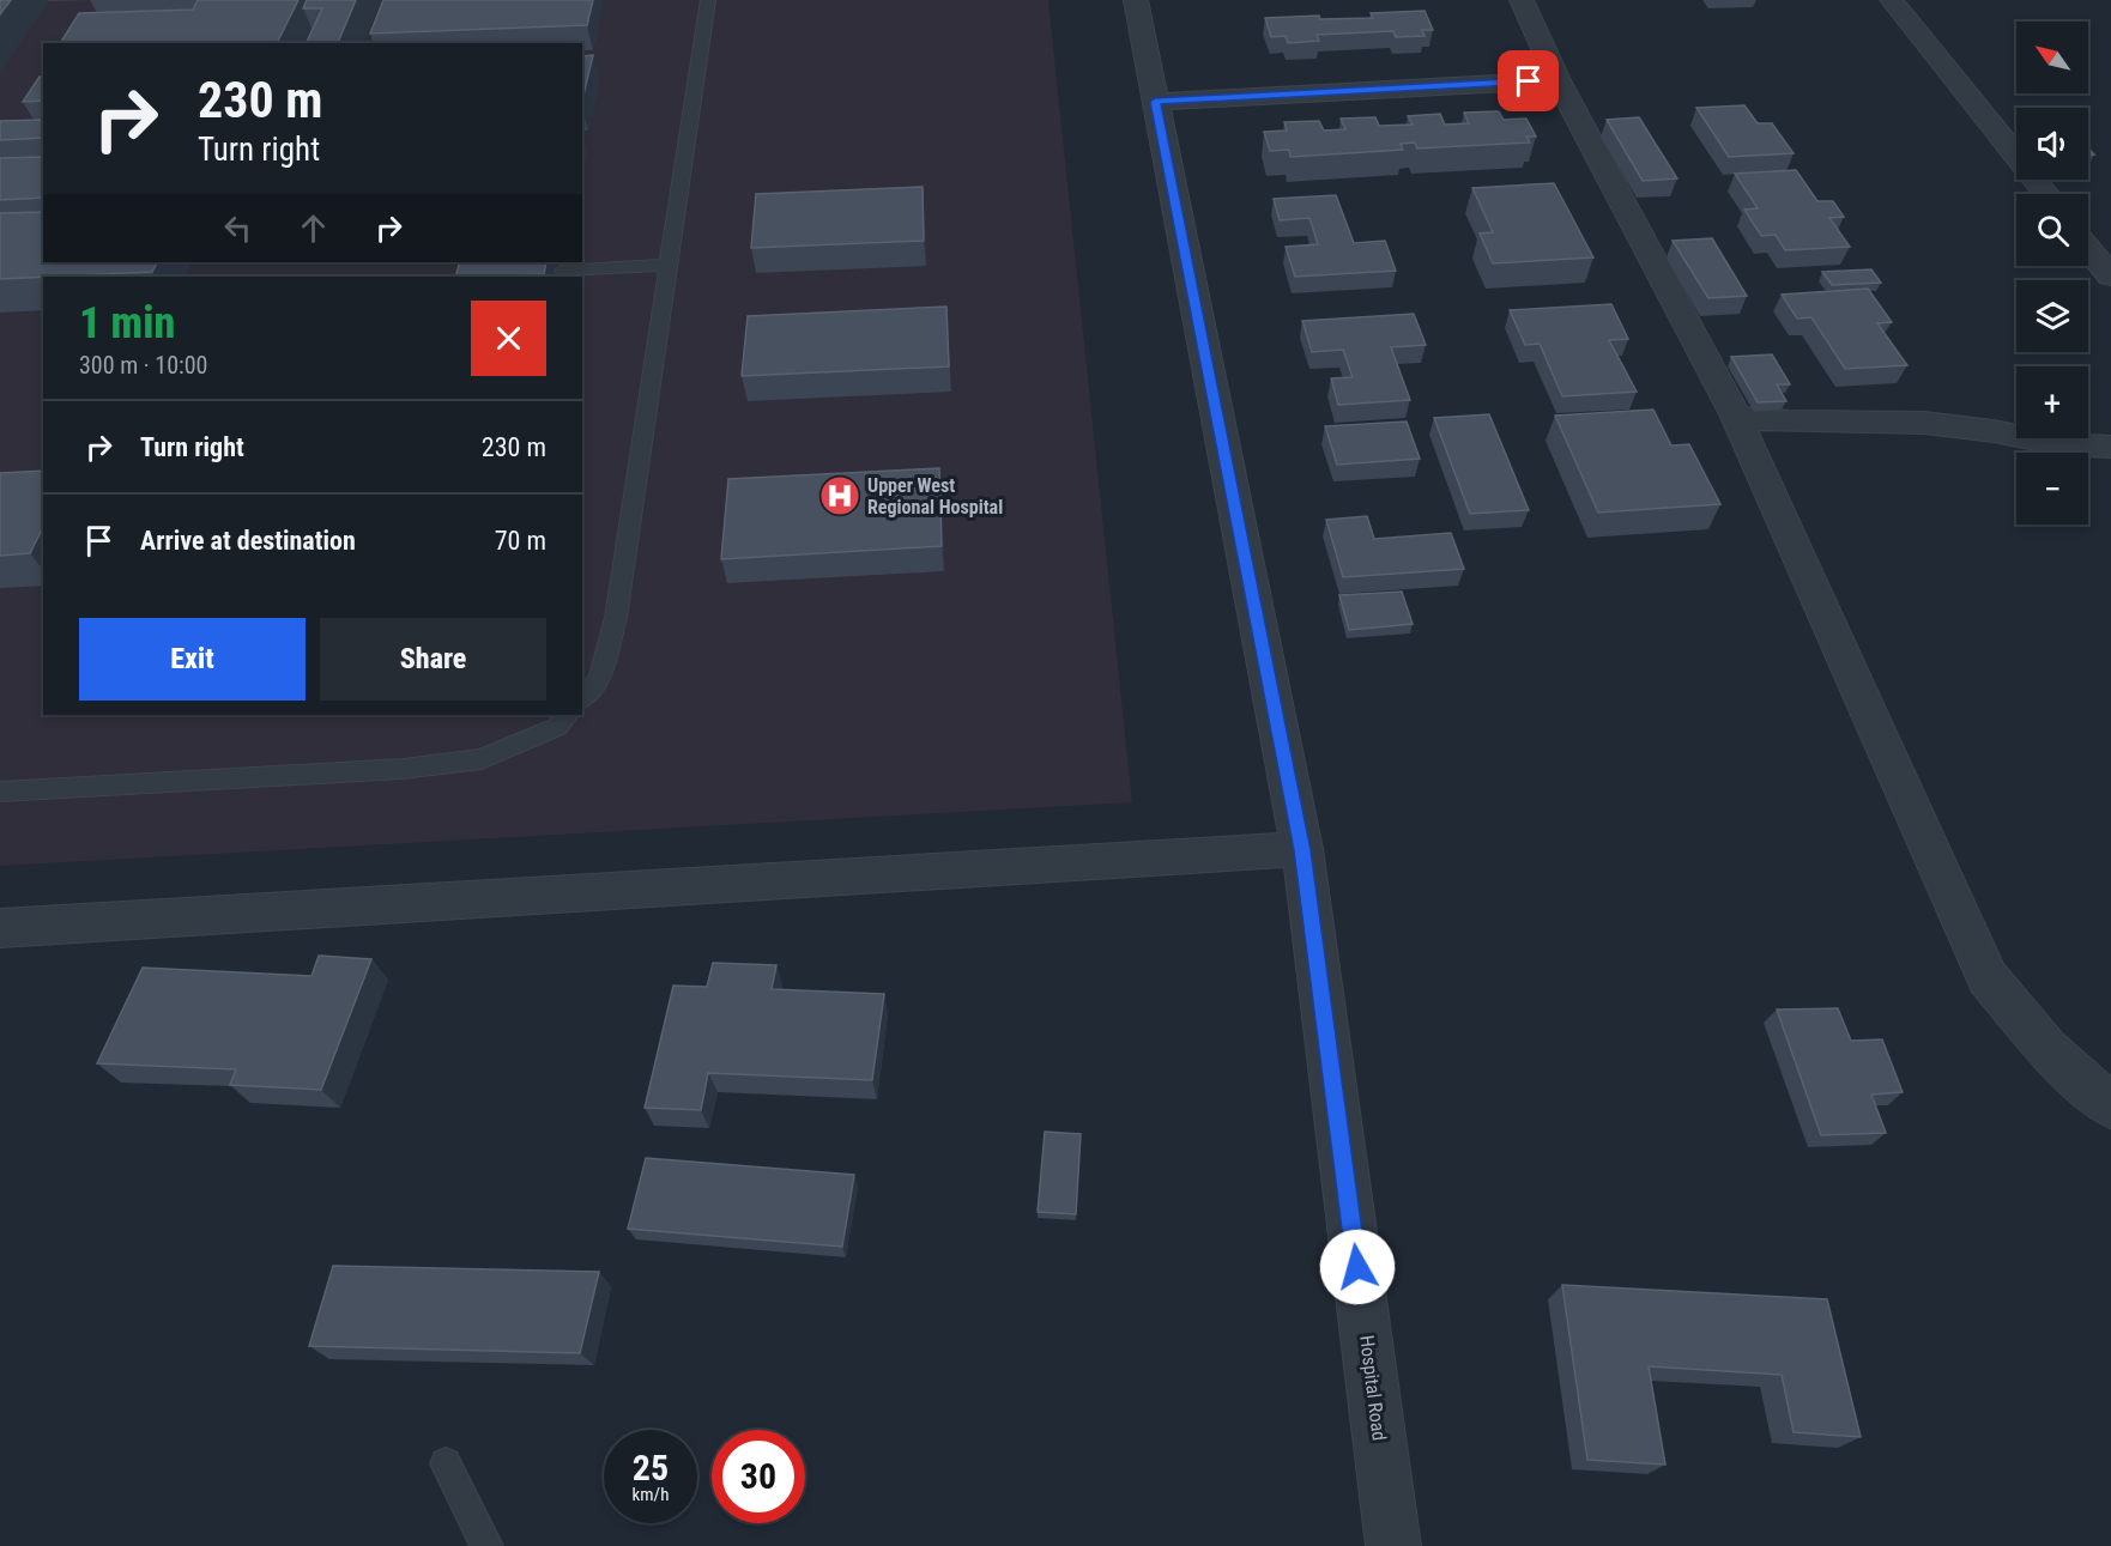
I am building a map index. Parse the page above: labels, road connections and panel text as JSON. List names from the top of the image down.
{
  "streets": {
    "street": ["Hospital Road"]
  },
  "places": {
    "hospital": ["Upper West Regional Hospital"]
  },
  "north": "top left",
  "page": {
    "map_buttons": ["+", "−"],
    "turn": ["230 m", "Turn right"],
    "heading": ["1 min", "300 m · 10:00"],
    "list": [
      {
        "name": "Turn right",
        "value": "230 m"
      },
      {
        "name": "Arrive at destination",
        "value": "70 m"
      }
    ],
    "buttons": ["Exit", "Share"],
    "speed": "25 km/h",
    "limit": "30"
  }
}
